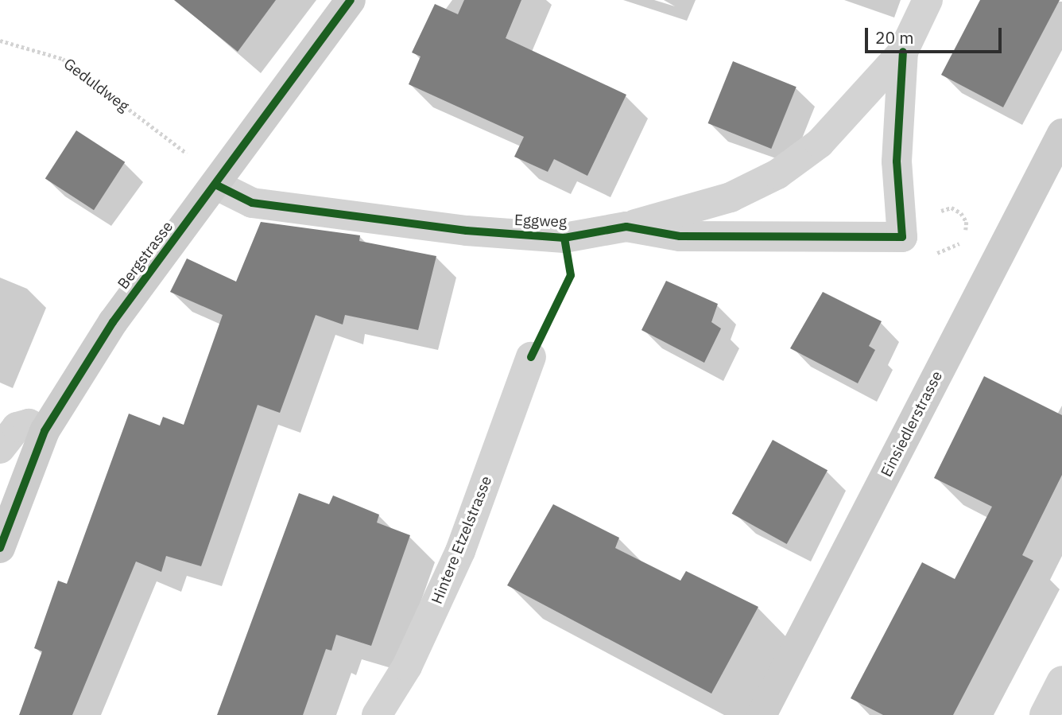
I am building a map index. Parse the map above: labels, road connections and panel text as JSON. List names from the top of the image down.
{
  "streets": {
    "street": [
      "Eggweg",
      "Bergstrasse",
      "Einsiedlerstrasse",
      "Hintere Etzelstrasse"
    ],
    "path": ["Geduldweg"]
  },
  "crossings": [
    ["Eggweg", "Bergstrasse"]
  ],
  "scale_bar": "20 m"
}
